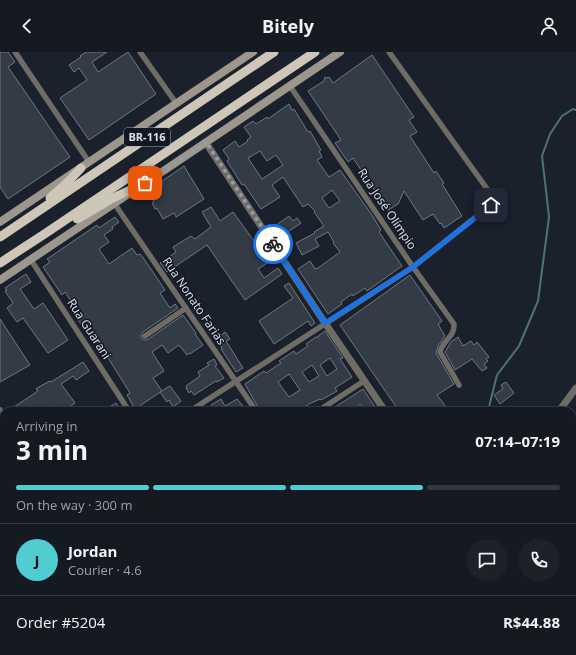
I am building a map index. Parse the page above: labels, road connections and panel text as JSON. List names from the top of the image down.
{
  "streets": {
    "highway": ["BR-116"],
    "street": ["Rua José Olímpio", "Rua Nonato Farias", "Rua Guarani"]
  },
  "crossings": [
    ["BR-116", "Rua José Olímpio"],
    ["BR-116", "Rua Nonato Farias"],
    ["BR-116", "Rua Guarani"]
  ],
  "page": {
    "header": "Bitely",
    "heading": ["3 min", "Arriving in", "07:14–07:19"],
    "panel": [
      "Jordan",
      "Courier · 4.6",
      "Order #5204",
      "R$44.88"
    ],
    "bar": "On the way · 300 m",
    "round": "J"
  }
}
